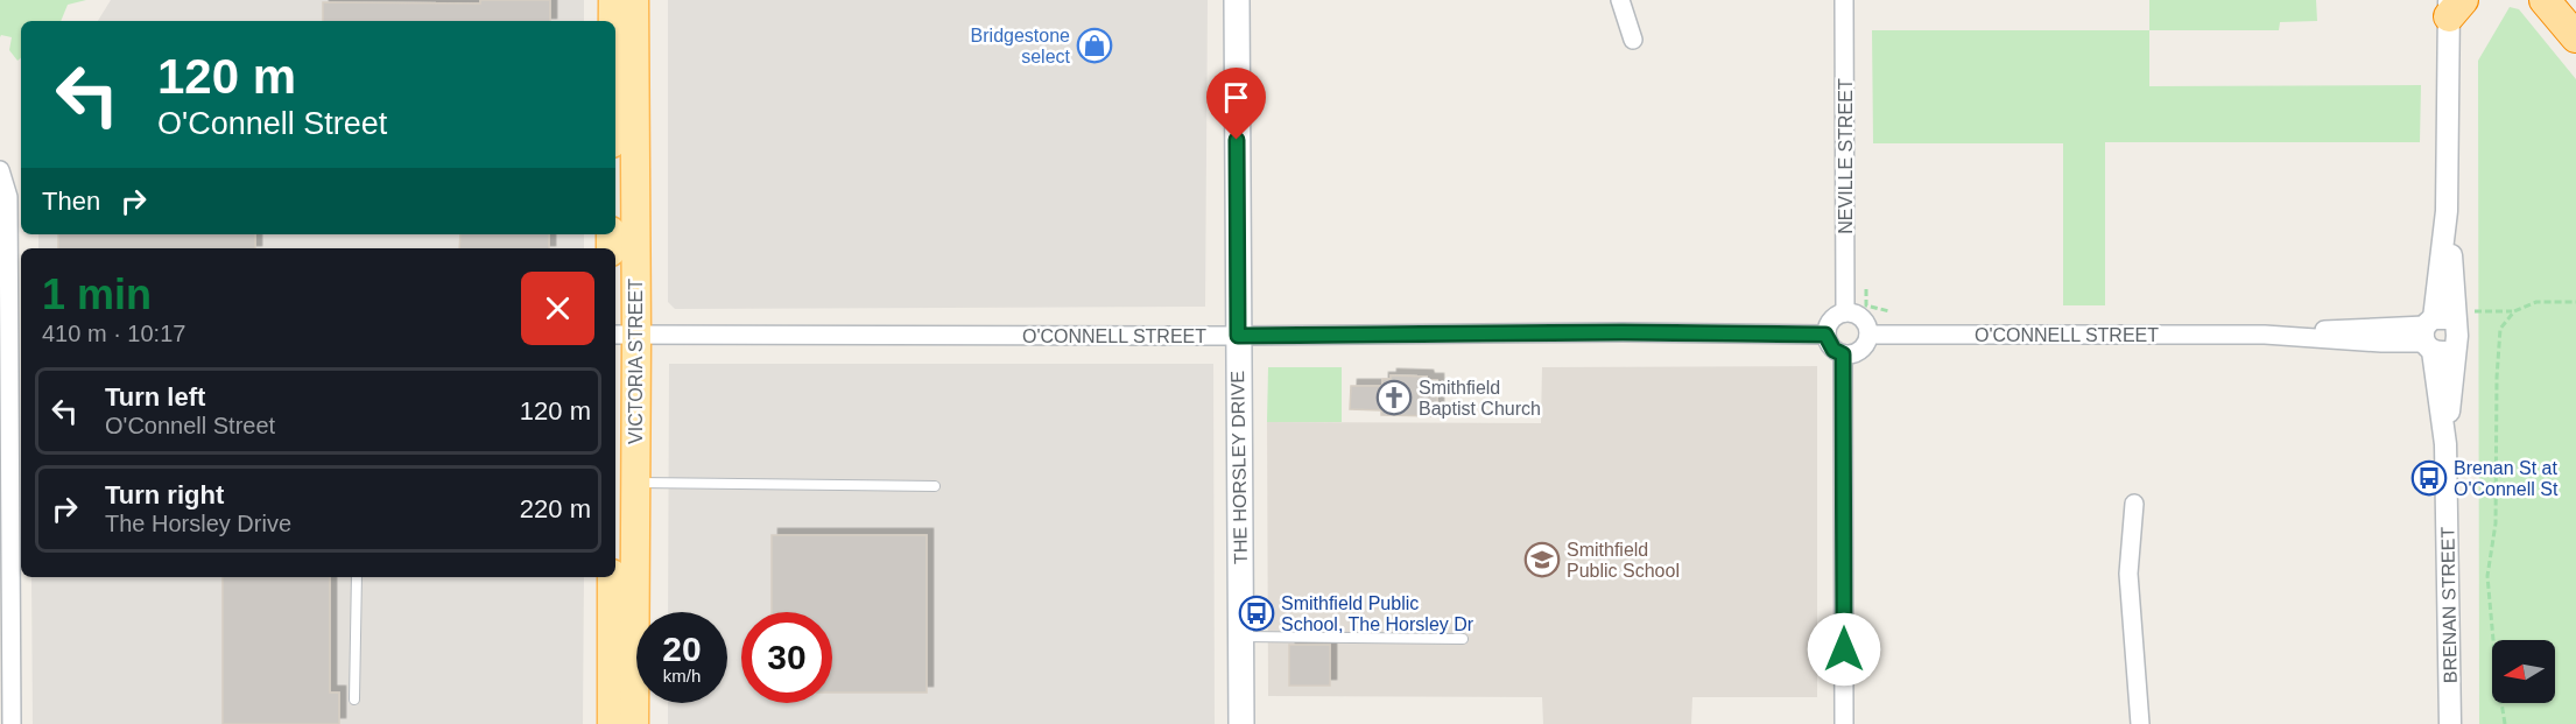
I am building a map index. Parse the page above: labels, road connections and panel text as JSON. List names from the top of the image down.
{
  "streets": {
    "main road": ["VICTORIA STREET", "THE HORSLEY DRIVE"],
    "street": ["NEVILLE STREET", "O'CONNELL STREET", "BRENAN STREET"]
  },
  "crossings": [
    ["NEVILLE STREET", "O'CONNELL STREET"],
    ["O'CONNELL STREET", "VICTORIA STREET"],
    ["O'CONNELL STREET", "THE HORSLEY DRIVE"],
    ["O'CONNELL STREET", "BRENAN STREET"]
  ],
  "places": {
    "shop": ["Bridgestone select"],
    "church": ["Smithfield Baptist Church"],
    "bus stop": ["Brenan St at O'Connell St", "Smithfield Public School, The Horsley Dr"],
    "school or university": ["Smithfield Public School"]
  },
  "north": "left",
  "page": {
    "turn": ["120 m", "O'Connell Street"],
    "then": "Then",
    "heading": ["1 min", "410 m · 10:17"],
    "list": [
      {
        "name": "Turn left",
        "note": "O'Connell Street",
        "value": "120 m"
      },
      {
        "name": "Turn right",
        "note": "The Horsley Drive",
        "value": "220 m"
      }
    ],
    "speed": "20 km/h",
    "limit": "30"
  }
}
